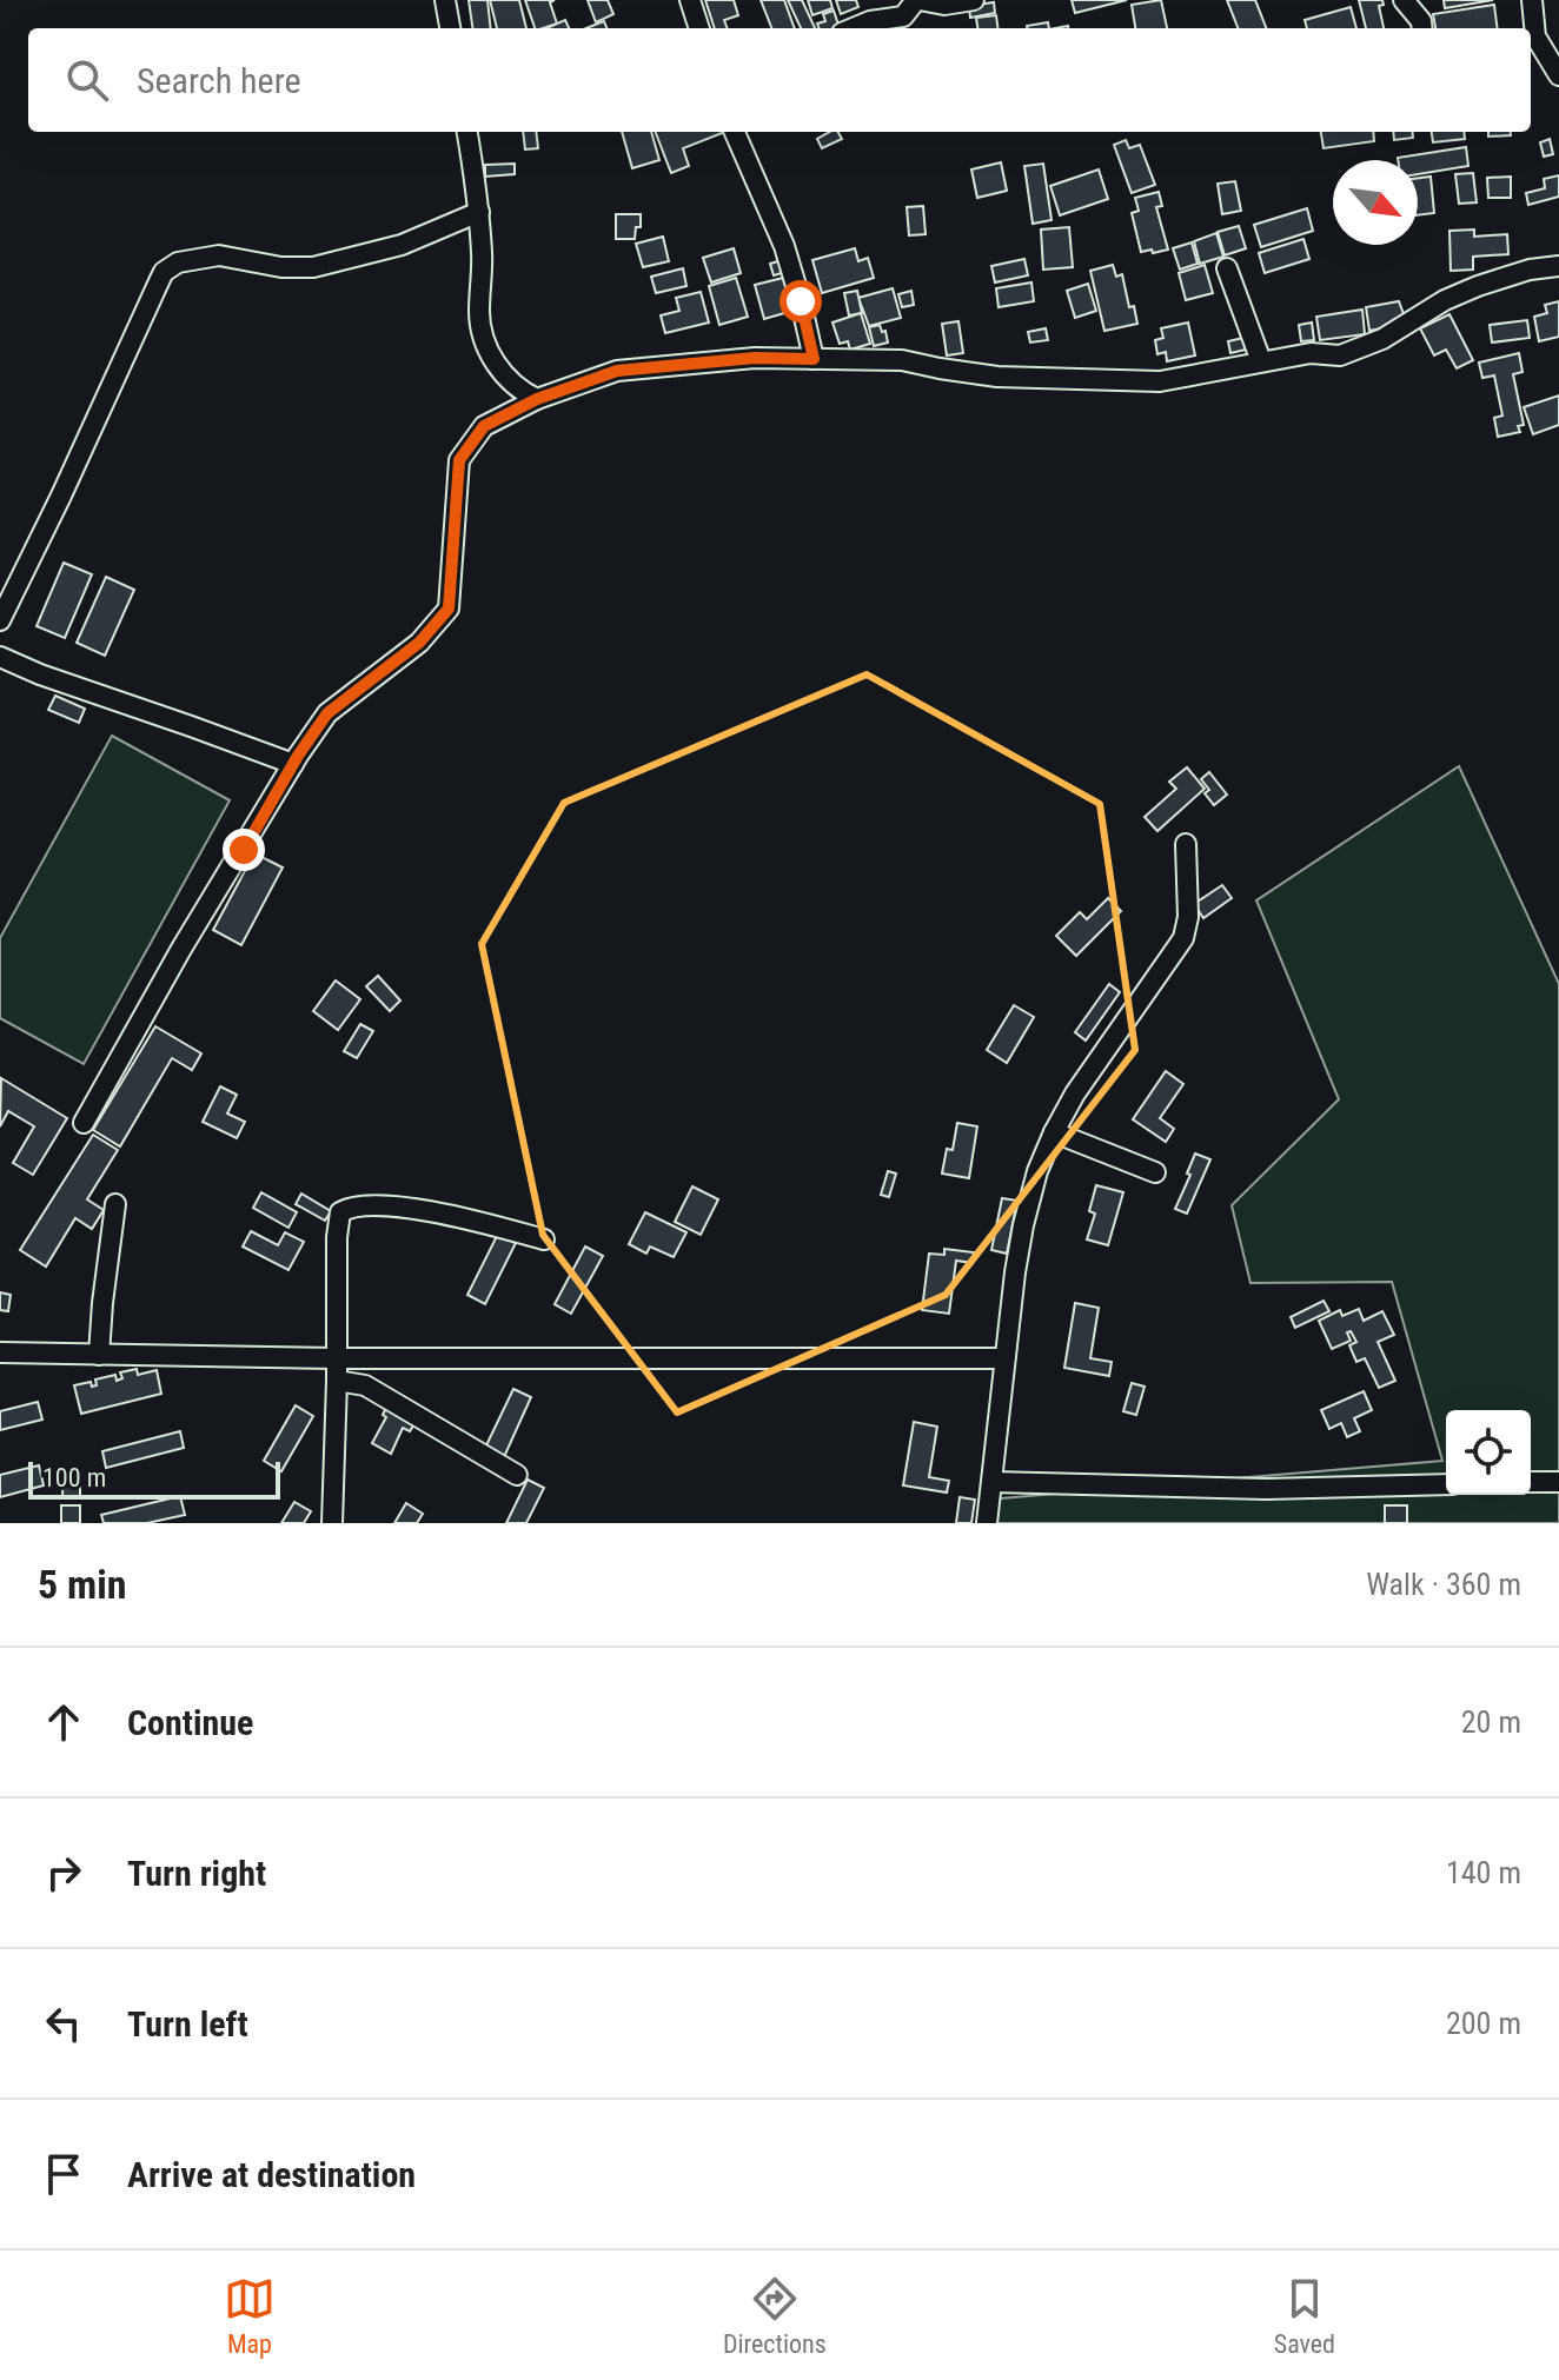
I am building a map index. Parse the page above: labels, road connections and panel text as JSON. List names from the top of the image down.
{
  "scale_bar": "100 m",
  "north": "bottom right",
  "page": {
    "search": "Search here",
    "scale": "100 m",
    "heading": ["5 min", "Walk · 360 m"],
    "list": [
      ["Continue", "20 m"],
      ["Turn right", "140 m"],
      ["Turn left", "200 m"],
      "Arrive at destination"
    ],
    "nav": ["Map", "Directions", "Saved"]
  }
}
